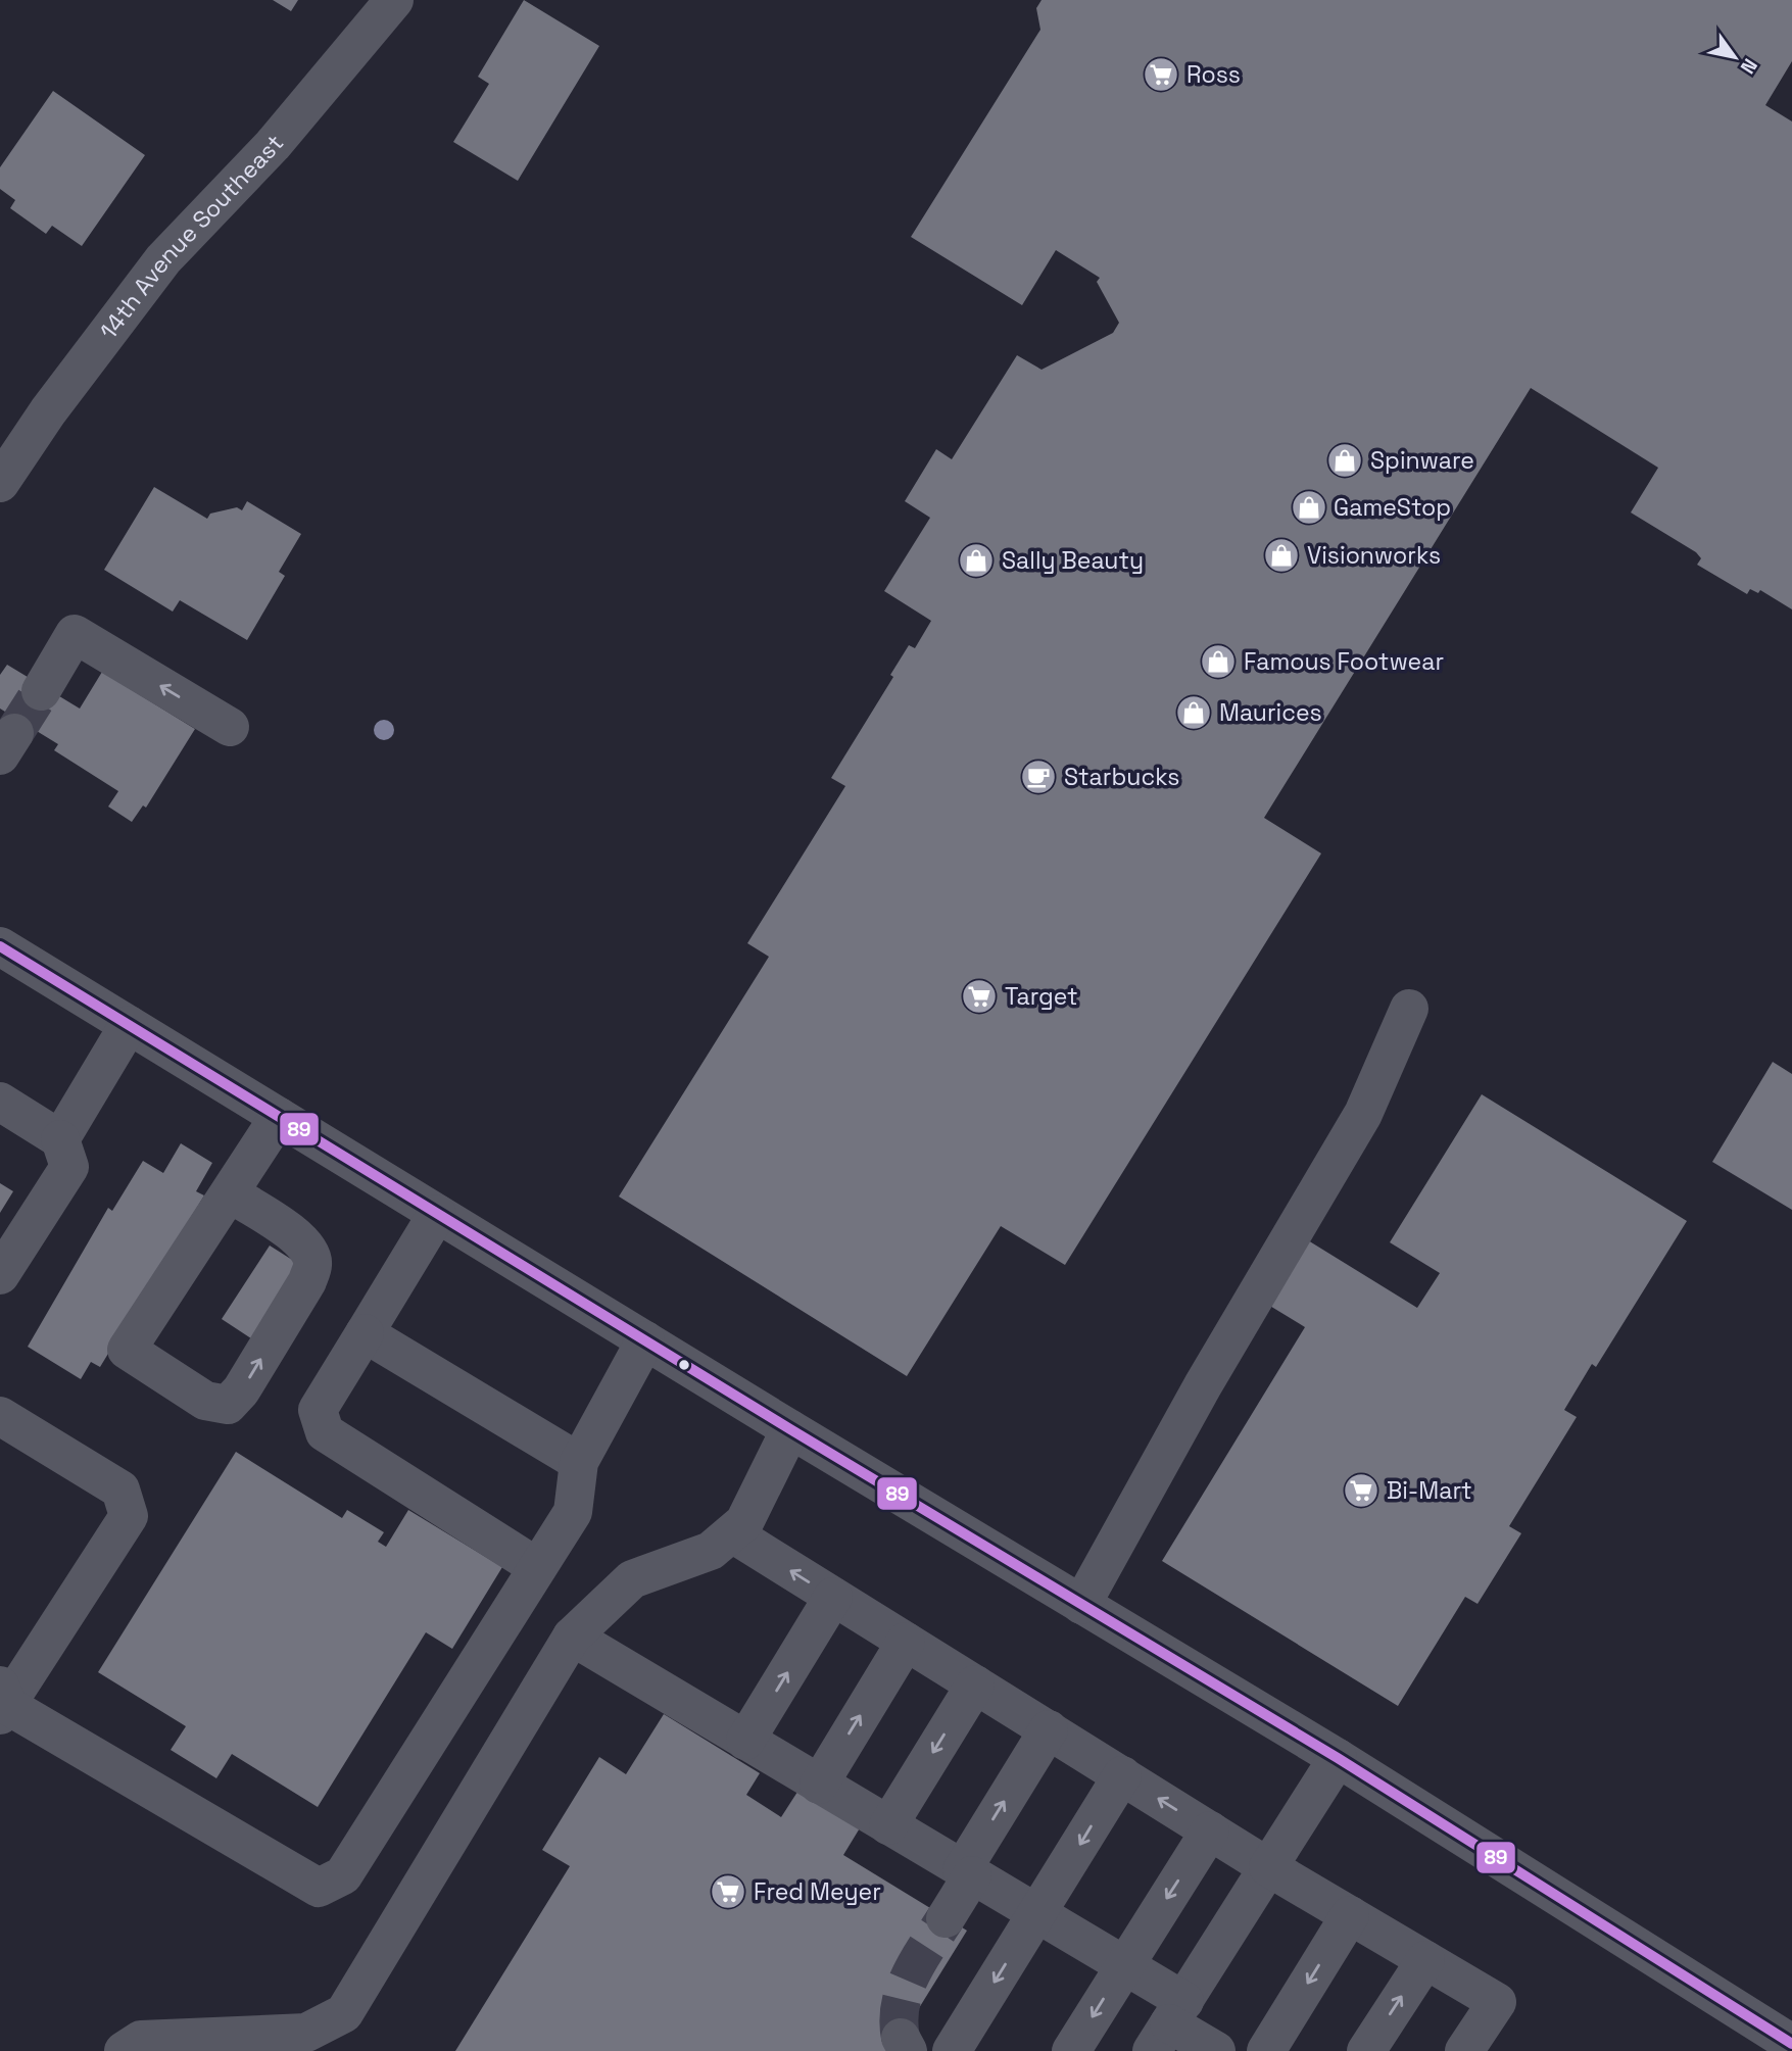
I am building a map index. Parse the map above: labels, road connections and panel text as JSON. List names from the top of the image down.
{
  "streets": {
    "street": ["14th Avenue Southeast"]
  },
  "places": {
    "supermarket": [
      "Ross",
      "Target",
      "Bi-Mart",
      "Fred Meyer"
    ],
    "shop": [
      "Spinware",
      "GameStop",
      "Visionworks",
      "Sally Beauty",
      "Famous Footwear",
      "Maurices"
    ],
    "cafe": ["Starbucks"]
  },
  "lines": ["transit line 89"],
  "north": "bottom right"
}
